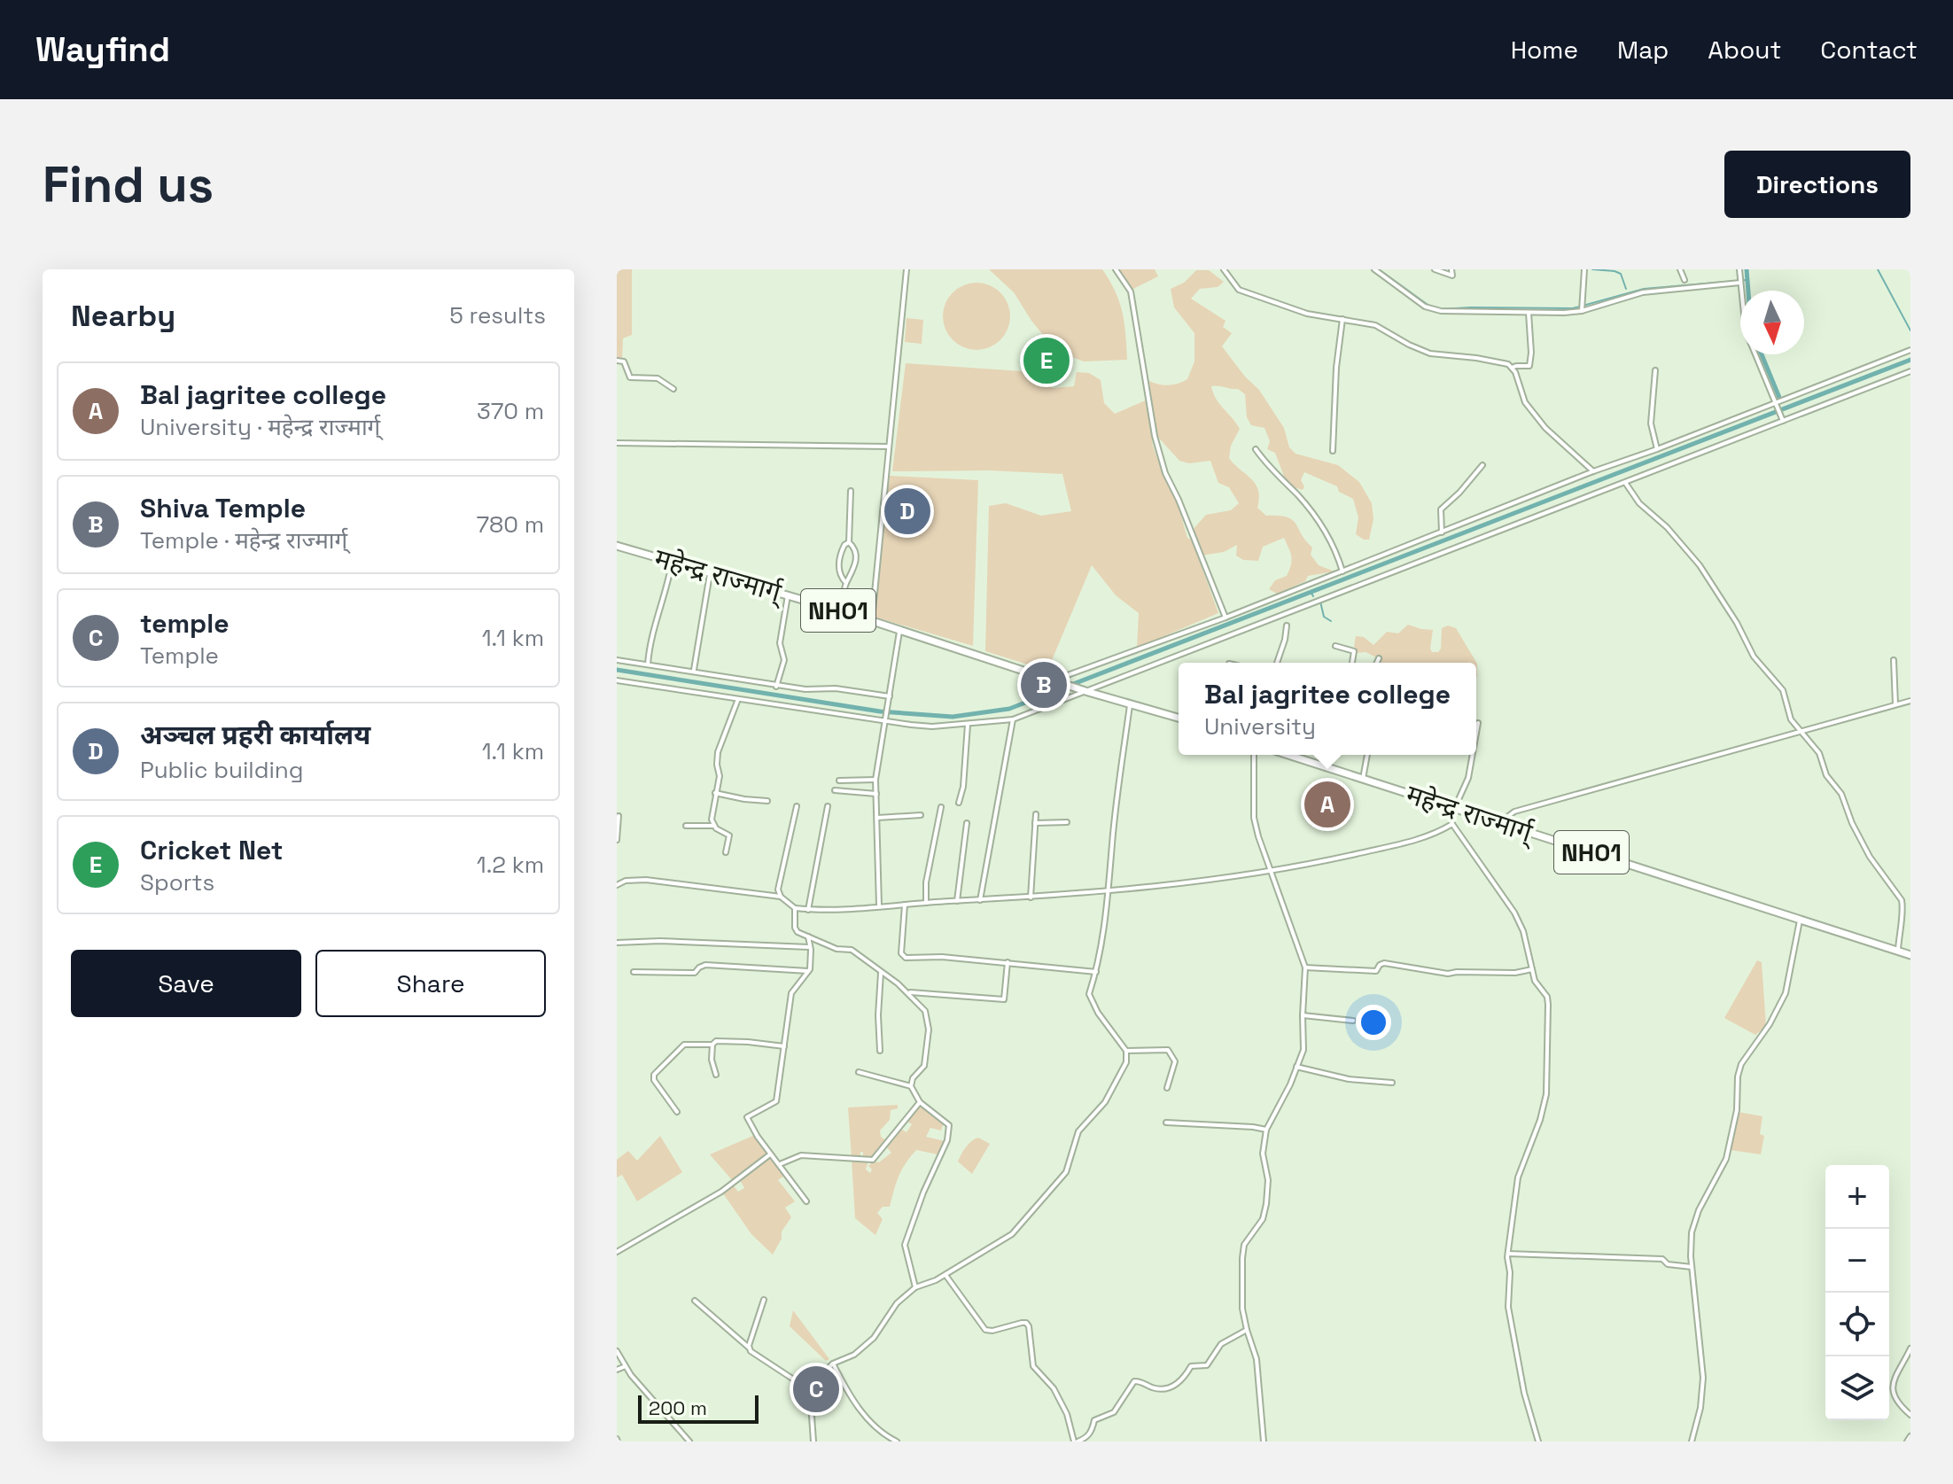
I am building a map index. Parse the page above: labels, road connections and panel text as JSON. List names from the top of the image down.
{
  "streets": {
    "highway": ["महेन्द्र राज्मार्ग्", "NH01"]
  },
  "scale_bar": "200 m",
  "north": "bottom",
  "page": {
    "header": "Wayfind",
    "nav": [
      "Home",
      "Map",
      "About",
      "Contact"
    ],
    "buttons": [
      "Directions",
      ["Save", "Share"]
    ],
    "title": "Find us",
    "heading": ["Nearby", "5 results"],
    "pins": [
      "E",
      "D",
      "B",
      "A",
      "C"
    ],
    "list": [
      {
        "mark": "A",
        "name": "Bal jagritee college",
        "note": "University · महेन्द्र राज्मार्ग्",
        "value": "370 m"
      },
      {
        "mark": "B",
        "name": "Shiva Temple",
        "note": "Temple · महेन्द्र राज्मार्ग्",
        "value": "780 m"
      },
      {
        "mark": "C",
        "name": "temple",
        "note": "Temple",
        "value": "1.1 km"
      },
      {
        "mark": "D",
        "name": "अञ्चल प्रहरी कार्यालय",
        "note": "Public building",
        "value": "1.1 km"
      },
      {
        "mark": "E",
        "name": "Cricket Net",
        "note": "Sports",
        "value": "1.2 km"
      }
    ],
    "popup": ["Bal jagritee college", "University"],
    "map_buttons": ["+", "−"],
    "scale": "200 m"
  }
}
